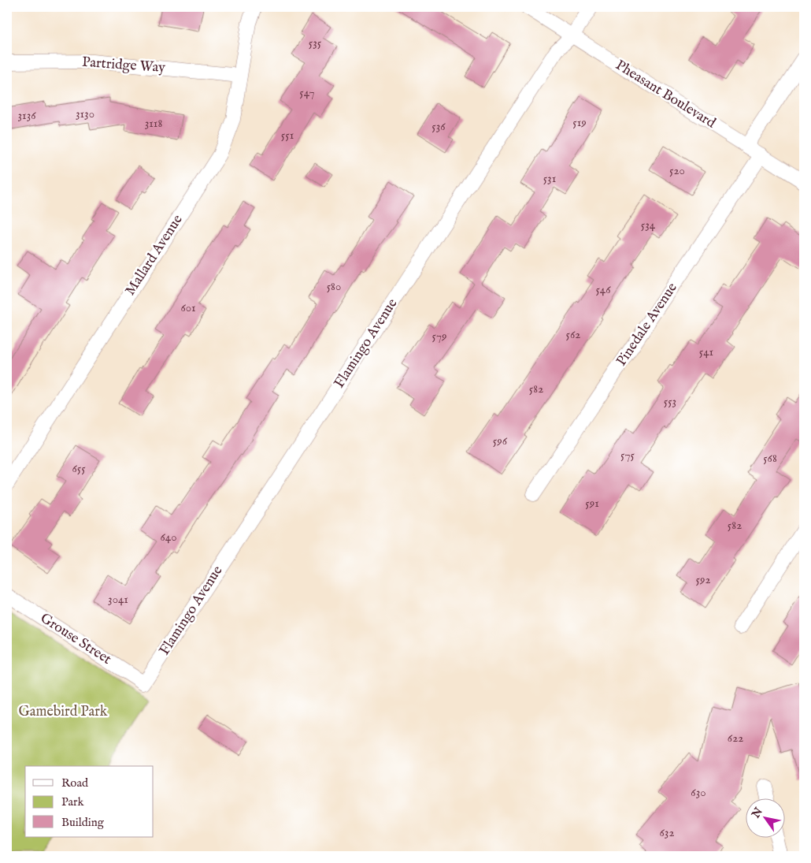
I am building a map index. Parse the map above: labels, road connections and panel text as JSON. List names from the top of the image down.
{
  "streets": {
    "street": [
      "Partridge Way",
      "Pheasant Boulevard",
      "Mallard Avenue",
      "Pinedale Avenue",
      "Flamingo Avenue",
      "Grouse Street"
    ]
  },
  "crossings": [
    ["Partridge Way", "Mallard Avenue"],
    ["Pheasant Boulevard", "Pinedale Avenue"],
    ["Pheasant Boulevard", "Flamingo Avenue"],
    ["Flamingo Avenue", "Grouse Street"]
  ],
  "parks": ["Gamebird Park"],
  "house_numbers": [
    "535",
    "547",
    "3130",
    "3136",
    "519",
    "3118",
    "536",
    "551",
    "520",
    "531",
    "534",
    "580",
    "546",
    "601",
    "562",
    "579",
    "541",
    "582",
    "553",
    "596",
    "575",
    "568",
    "655",
    "591",
    "582",
    "640",
    "592",
    "3041",
    "622",
    "630",
    "632"
  ],
  "legend": ["Road", "Park", "Building"],
  "north": "top left"
}
